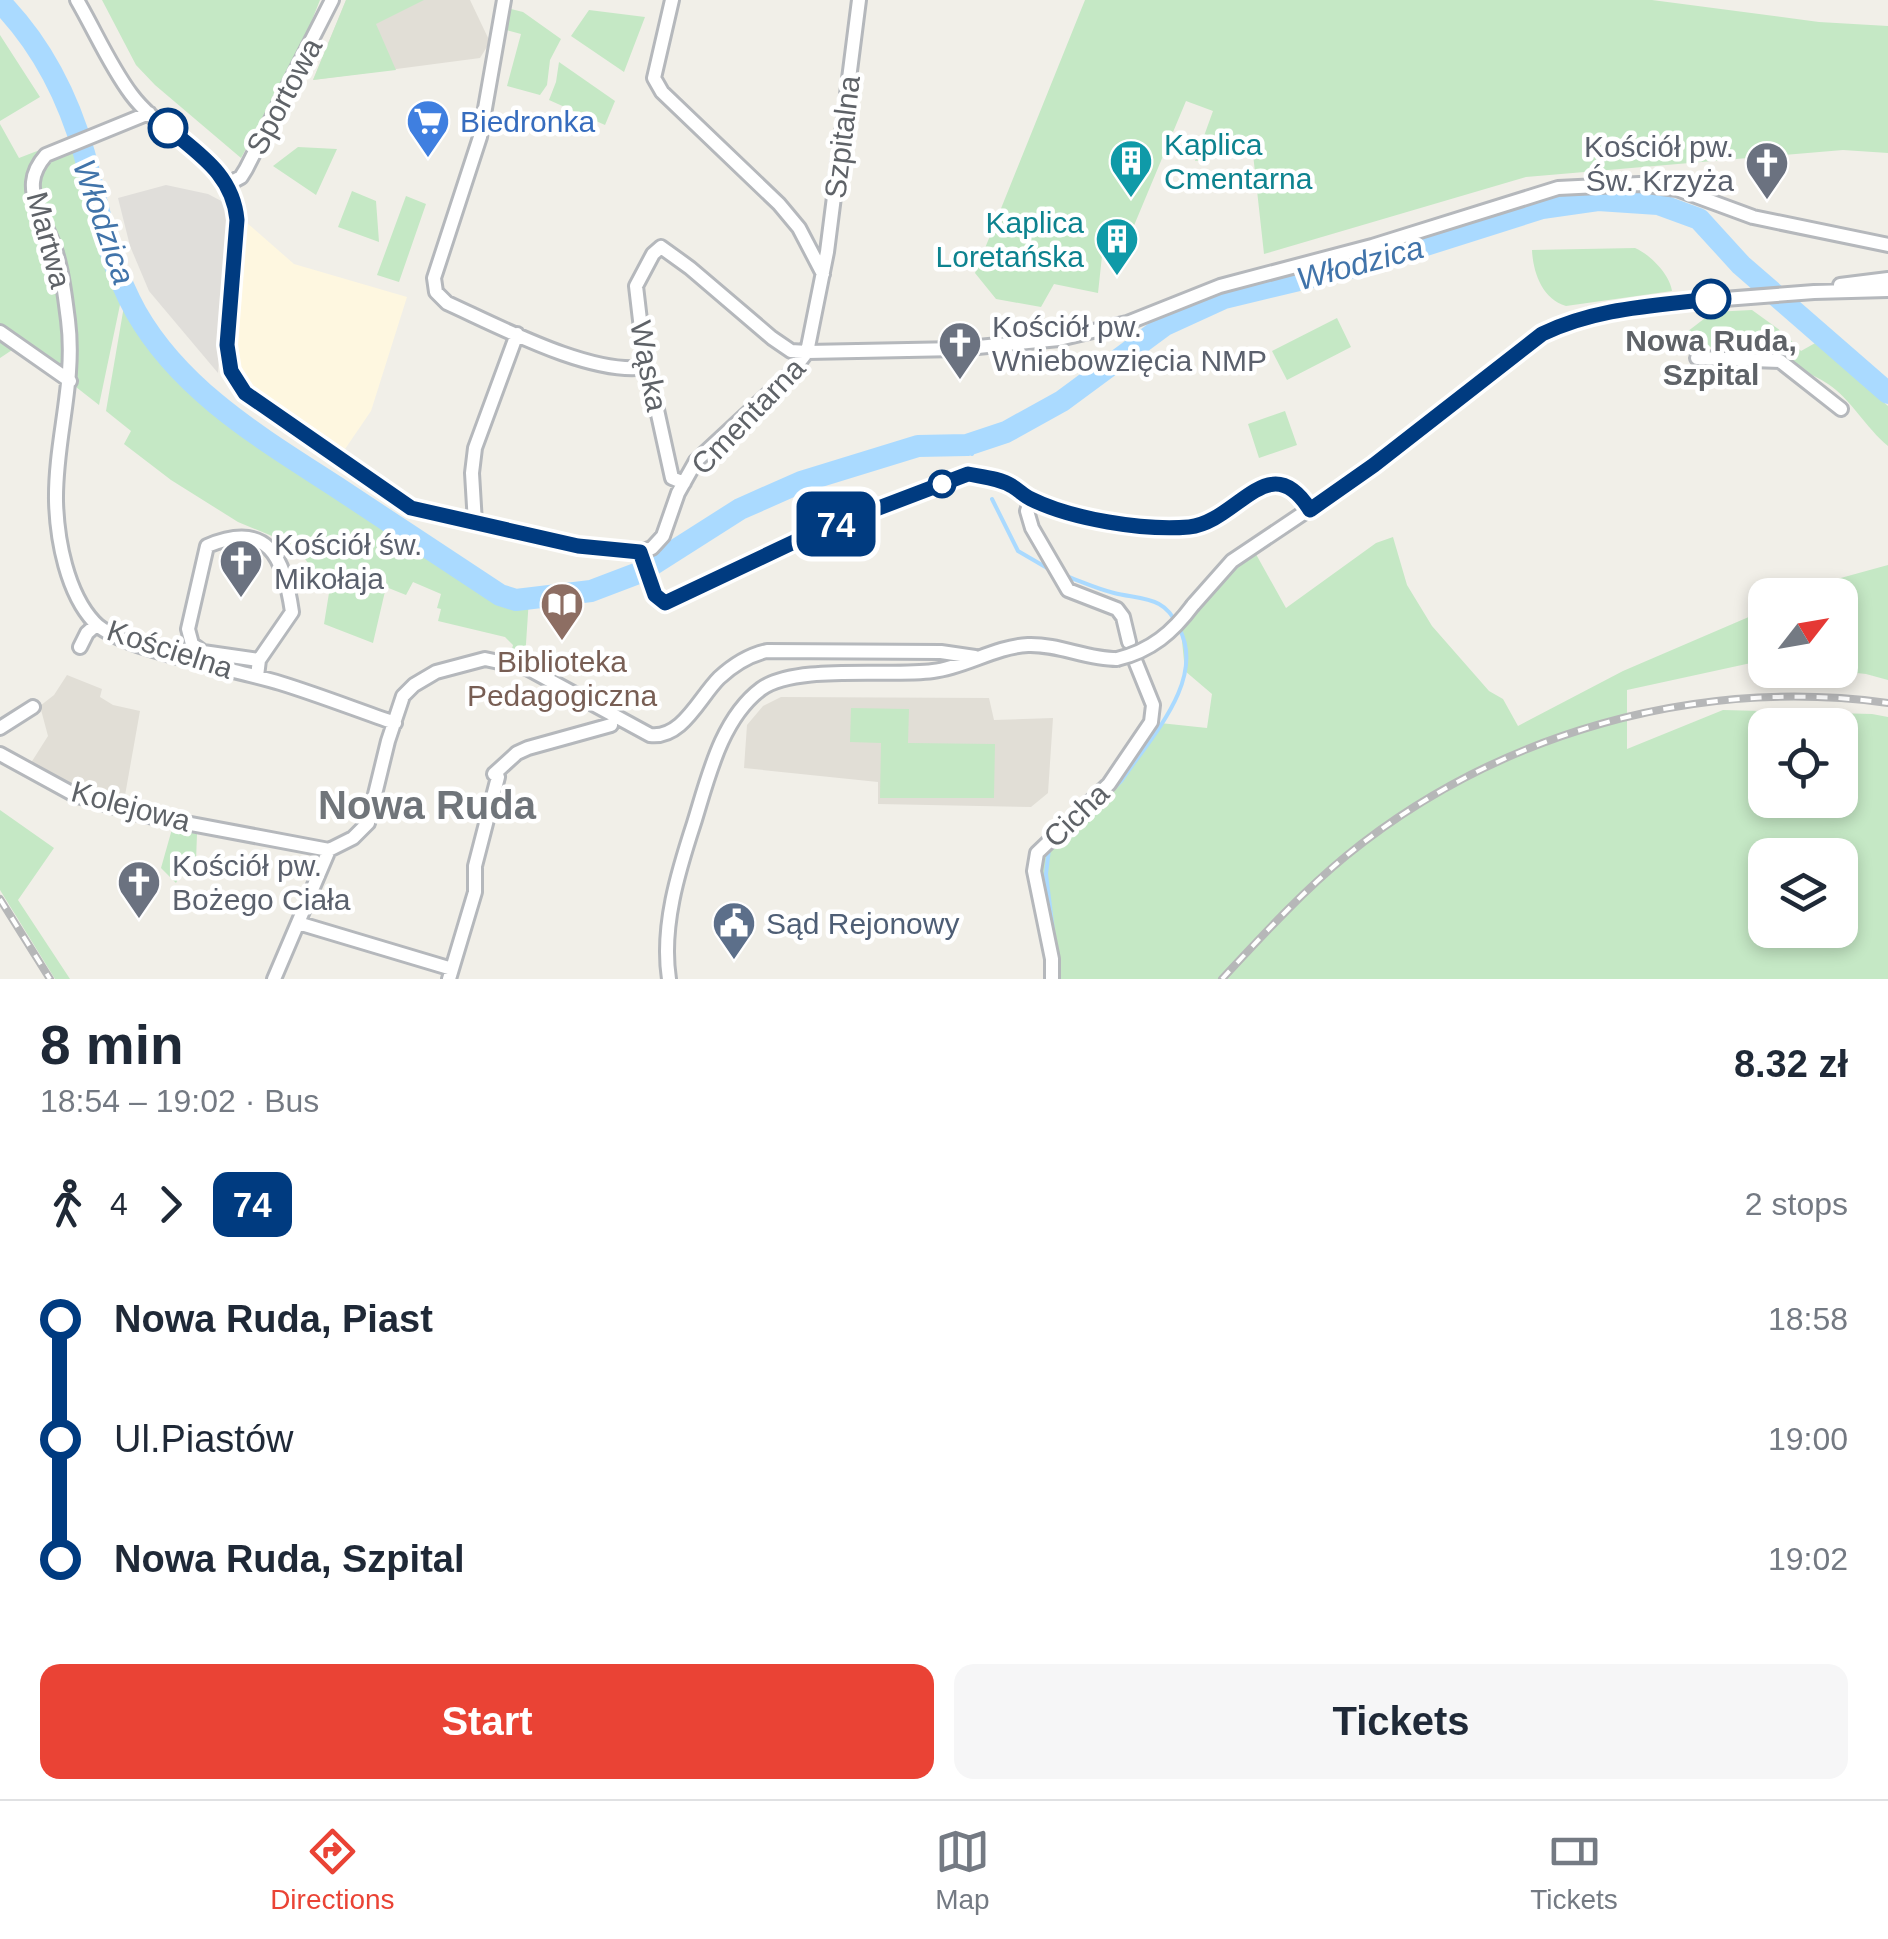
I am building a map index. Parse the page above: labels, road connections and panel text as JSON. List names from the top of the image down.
{
  "streets": {
    "street": [
      "Sportowa",
      "Szpitalna",
      "Martwa",
      "Wąska",
      "Cmentarna",
      "Kościelna",
      "Kolejowa",
      "Cicha"
    ]
  },
  "crossings": [
    ["Szpitalna", "Wąska"],
    ["Szpitalna", "Cmentarna"],
    ["Martwa", "Kościelna"],
    ["Wąska", "Cmentarna"]
  ],
  "districts": ["Nowa Ruda"],
  "water": ["Włodzica"],
  "places": {
    "supermarket": ["Biedronka"],
    "building": ["Kaplica Cmentarna", "Kaplica Loretańska"],
    "church": [
      "Kościół pw. Św. Krzyża",
      "Kościół pw. Wniebowzięcia NMP",
      "Kościół św. Mikołaja",
      "Kościół pw. Bożego Ciała"
    ],
    "other": ["Nowa Ruda, Szpital"],
    "library": ["Biblioteka Pedagogiczna"],
    "public building": ["Sąd Rejonowy"]
  },
  "lines": ["bus line 74"],
  "north": "top right",
  "page": {
    "on_map": "74",
    "heading": ["8 min", "18:54 – 19:02 · Bus", "8.32 zł"],
    "legs": ["4", "74", "2 stops"],
    "list": [
      {
        "name": "Nowa Ruda, Piast",
        "value": "18:58"
      },
      {
        "name": "Ul.Piastów",
        "value": "19:00"
      },
      {
        "name": "Nowa Ruda, Szpital",
        "value": "19:02"
      }
    ],
    "buttons": ["Start", "Tickets"],
    "tabs": ["Directions", "Map", "Tickets"]
  }
}
